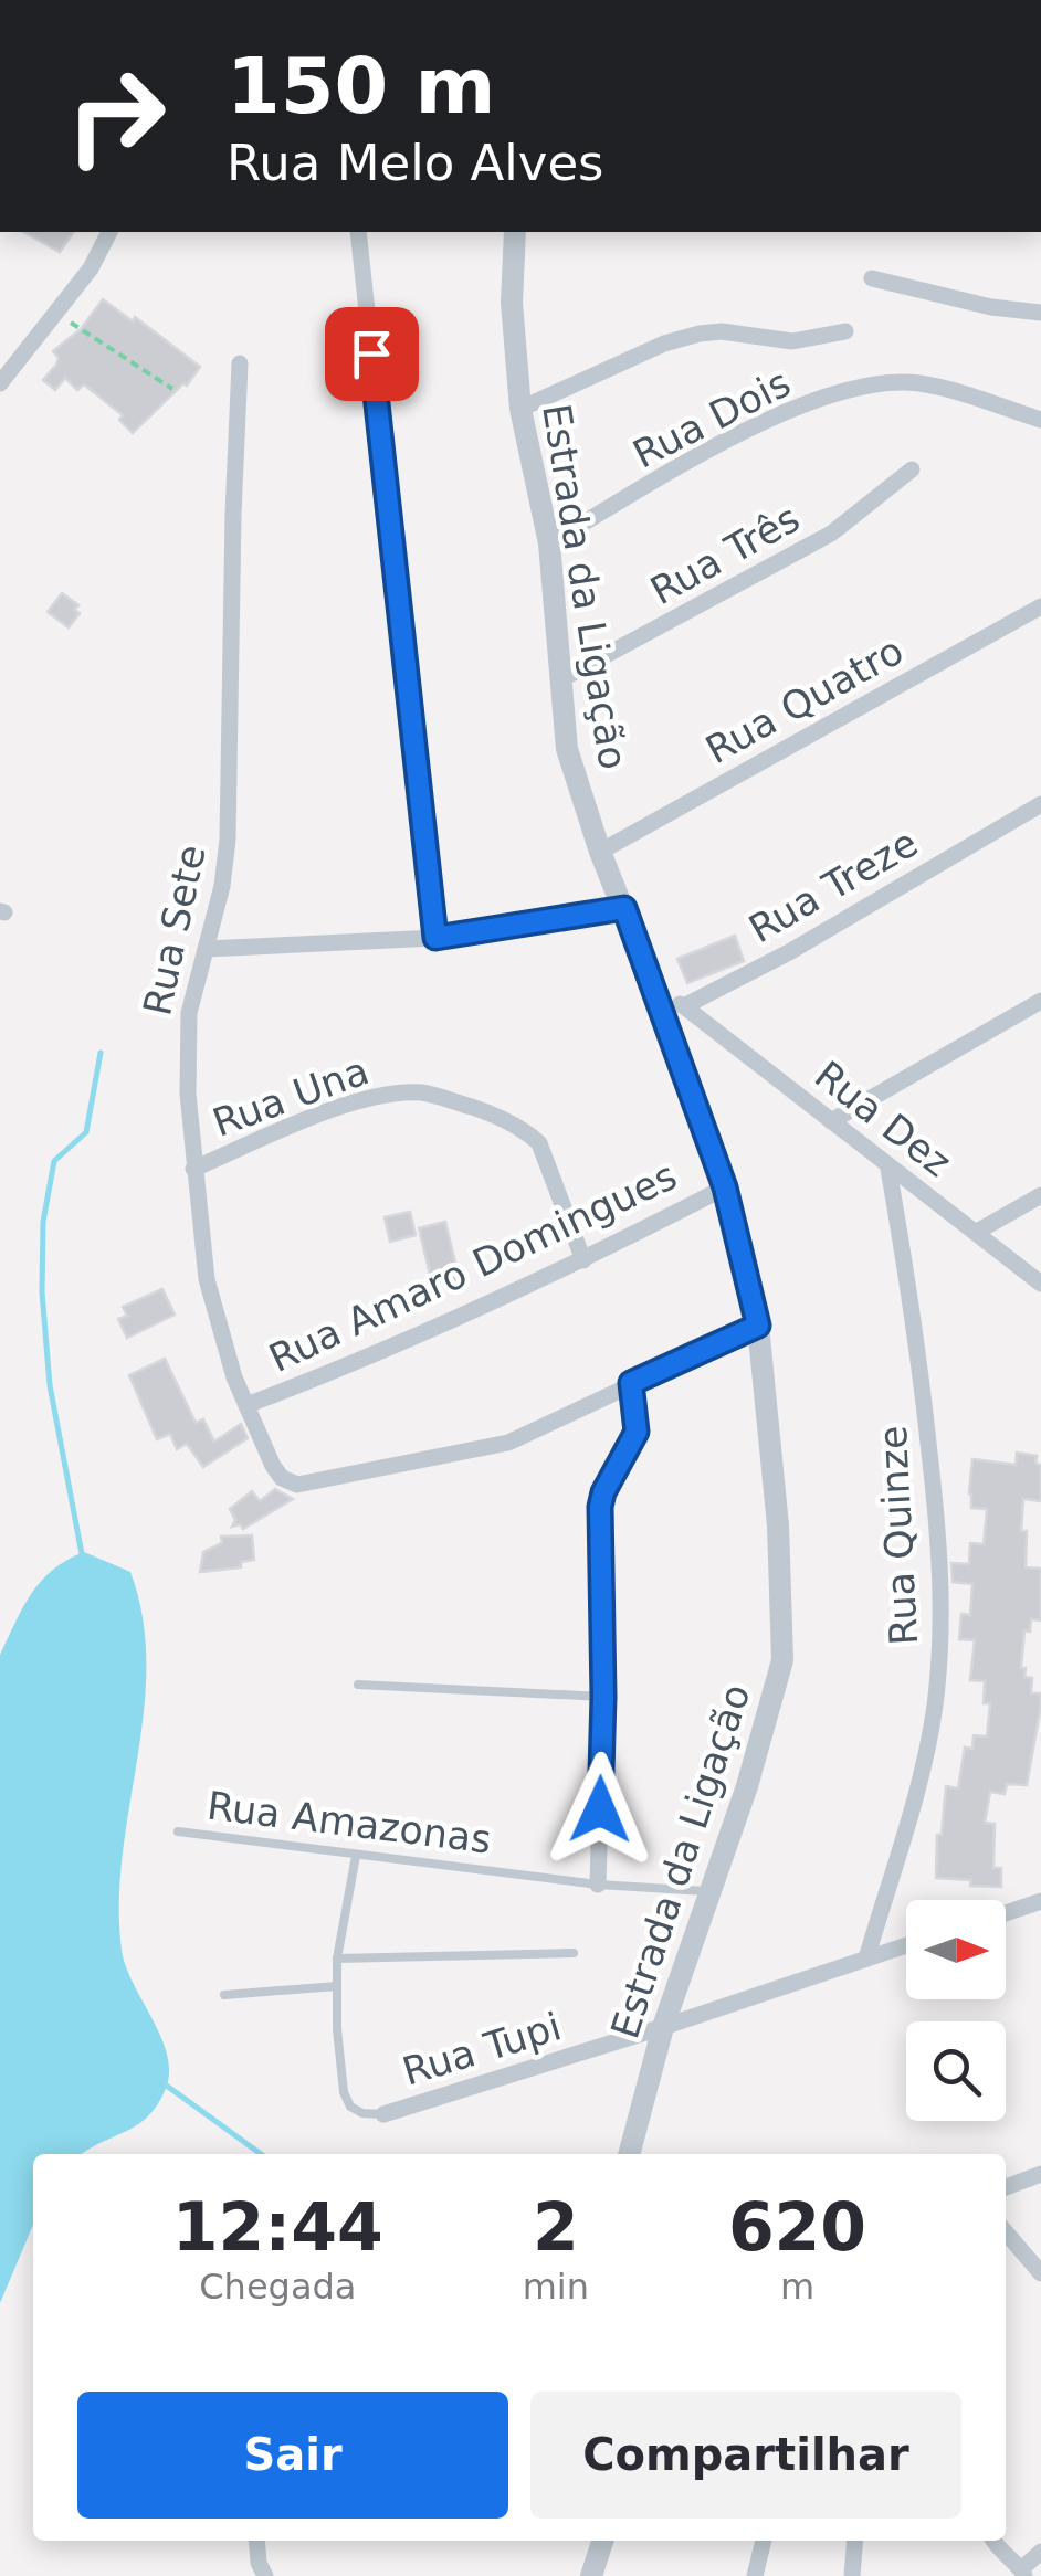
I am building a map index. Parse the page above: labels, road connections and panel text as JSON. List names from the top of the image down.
{
  "streets": {
    "street": [
      "Rua Dois",
      "Rua Três",
      "Estrada da Ligação",
      "Rua Quatro",
      "Rua Treze",
      "Rua Sete",
      "Rua Una",
      "Rua Dez",
      "Rua Amaro Domingues",
      "Rua Quinze",
      "Rua Tupi"
    ],
    "lane": ["Rua Amazonas"]
  },
  "crossings": [
    ["Rua Dois", "Estrada da Ligação"],
    ["Rua Três", "Estrada da Ligação"],
    ["Estrada da Ligação", "Rua Quatro"],
    ["Estrada da Ligação", "Rua Amaro Domingues"],
    ["Estrada da Ligação", "Rua Amazonas"],
    ["Estrada da Ligação", "Rua Tupi"],
    ["Rua Treze", "Rua Dez"],
    ["Rua Sete", "Rua Una"],
    ["Rua Sete", "Rua Amaro Domingues"],
    ["Rua Una", "Rua Amaro Domingues"],
    ["Rua Dez", "Rua Quinze"],
    ["Rua Quinze", "Rua Tupi"]
  ],
  "north": "right",
  "page": {
    "turn": ["150 m", "Rua Melo Alves"],
    "eta": [
      "12:44",
      "Chegada",
      "2",
      "min",
      "620",
      "m"
    ],
    "buttons": ["Sair", "Compartilhar"]
  }
}
